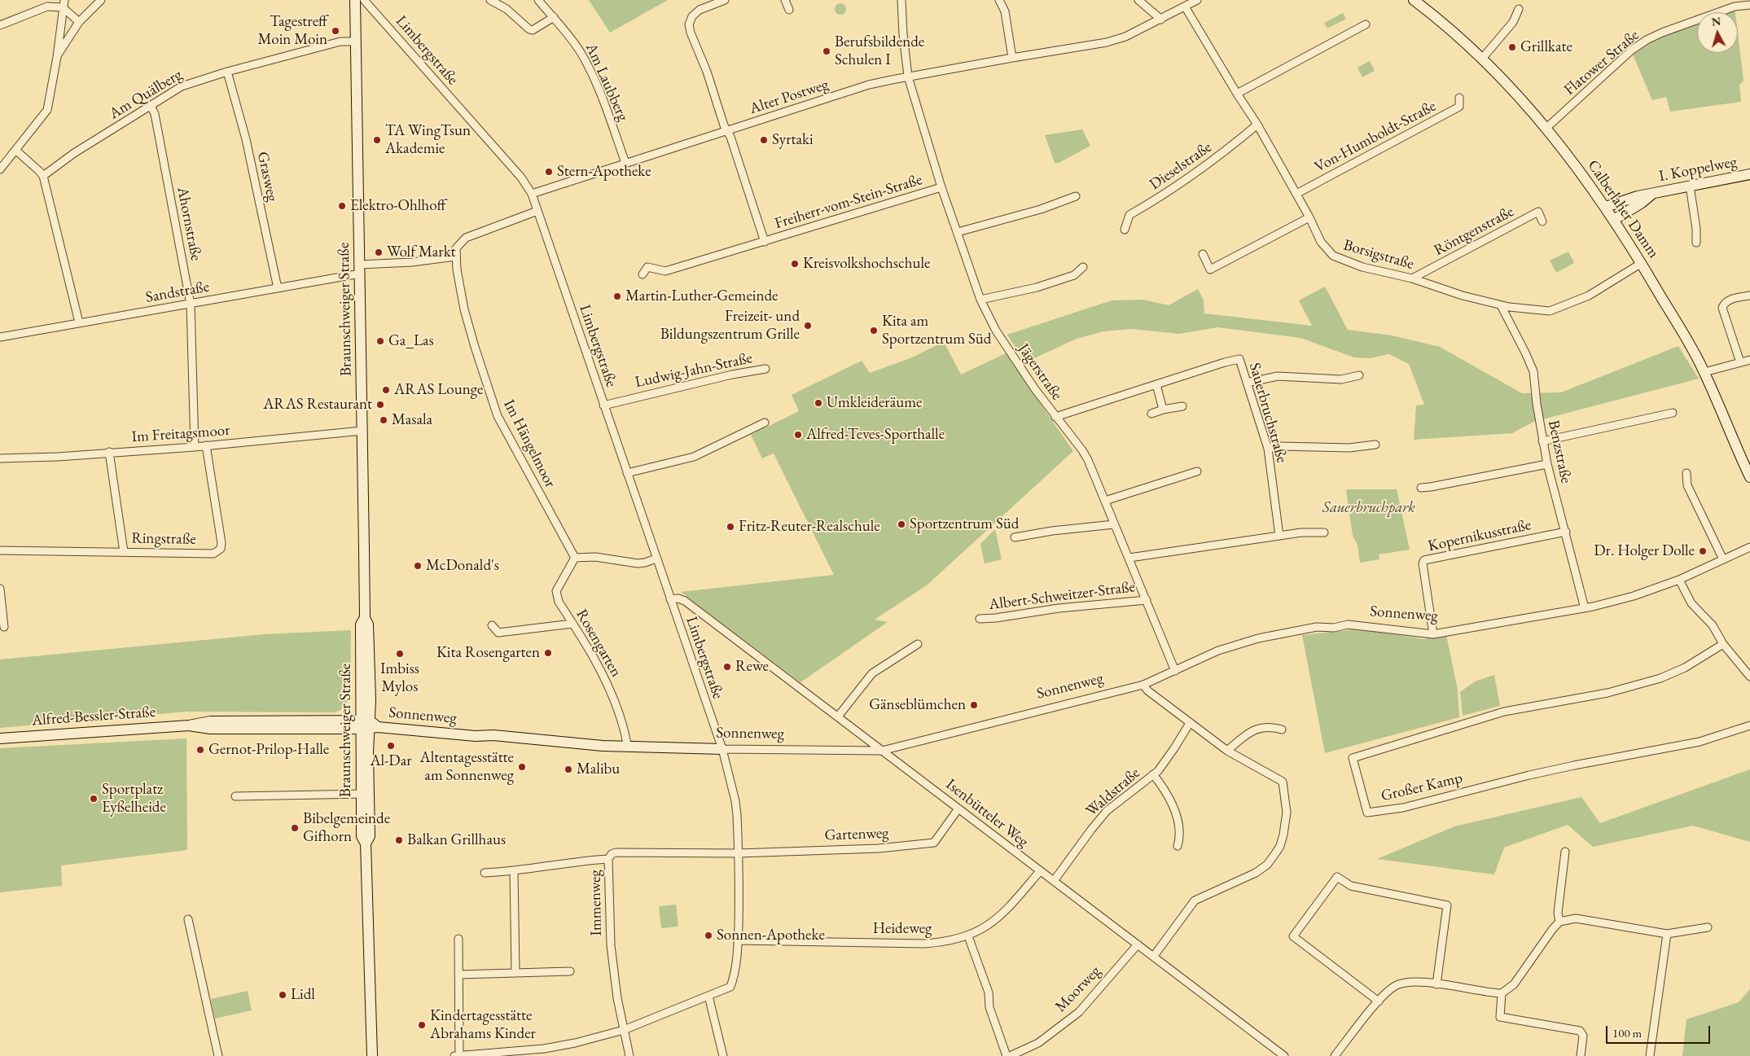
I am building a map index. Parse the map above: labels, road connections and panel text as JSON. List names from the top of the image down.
{
  "streets": {
    "street": [
      "Limbergstraße",
      "Flatower Straße",
      "Am Laubberg",
      "Am Quälberg",
      "Alter Postweg",
      "Von-Humboldt-Straße",
      "Dieselstraße",
      "I. Koppelweg",
      "Grasweg",
      "Freiherr-vom-Stein-Straße",
      "Calberlaher Damm",
      "Ahornstraße",
      "Röntgenstraße",
      "Borsigstraße",
      "Sandstraße",
      "Braunschweiger Straße",
      "Ludwig-Jahn-Straße",
      "Jägerstraße",
      "Sauerbruchstraße",
      "Im Freitagsmoor",
      "Im Hängelmoor",
      "Benzstraße",
      "Kopernikusstraße",
      "Ringstraße",
      "Albert-Schweitzer-Straße",
      "Sonnenweg",
      "Rosengarten",
      "Alfred-Bessler-Straße",
      "Großer Kamp",
      "Waldstraße",
      "Isenbütteler Weg",
      "Gartenweg",
      "Immenweg",
      "Heideweg",
      "Moorweg"
    ]
  },
  "crossings": [
    ["Limbergstraße", "Alter Postweg"],
    ["Limbergstraße", "Ludwig-Jahn-Straße"],
    ["Limbergstraße", "Sonnenweg"],
    ["Limbergstraße", "Isenbütteler Weg"],
    ["Limbergstraße", "Gartenweg"],
    ["Limbergstraße", "Immenweg"],
    ["Limbergstraße", "Heideweg"],
    ["Flatower Straße", "Calberlaher Damm"],
    ["Am Laubberg", "Alter Postweg"],
    ["Am Quälberg", "Grasweg"],
    ["Am Quälberg", "Ahornstraße"],
    ["Am Quälberg", "Braunschweiger Straße"],
    ["Alter Postweg", "Freiherr-vom-Stein-Straße"],
    ["Alter Postweg", "Borsigstraße"],
    ["Alter Postweg", "Jägerstraße"],
    ["Von-Humboldt-Straße", "Borsigstraße"],
    ["Dieselstraße", "Borsigstraße"],
    ["I. Koppelweg", "Calberlaher Damm"],
    ["Grasweg", "Sandstraße"],
    ["Freiherr-vom-Stein-Straße", "Jägerstraße"],
    ["Calberlaher Damm", "Borsigstraße"],
    ["Ahornstraße", "Sandstraße"],
    ["Ahornstraße", "Im Freitagsmoor"],
    ["Röntgenstraße", "Borsigstraße"],
    ["Borsigstraße", "Benzstraße"],
    ["Sandstraße", "Braunschweiger Straße"],
    ["Braunschweiger Straße", "Im Freitagsmoor"],
    ["Braunschweiger Straße", "Sonnenweg"],
    ["Braunschweiger Straße", "Alfred-Bessler-Straße"],
    ["Jägerstraße", "Sauerbruchstraße"],
    ["Jägerstraße", "Albert-Schweitzer-Straße"],
    ["Jägerstraße", "Sonnenweg"],
    ["Im Freitagsmoor", "Ringstraße"],
    ["Im Hängelmoor", "Rosengarten"],
    ["Benzstraße", "Kopernikusstraße"],
    ["Benzstraße", "Sonnenweg"],
    ["Kopernikusstraße", "Sonnenweg"],
    ["Sonnenweg", "Rosengarten"],
    ["Sonnenweg", "Alfred-Bessler-Straße"],
    ["Sonnenweg", "Isenbütteler Weg"],
    ["Waldstraße", "Isenbütteler Weg"],
    ["Isenbütteler Weg", "Gartenweg"],
    ["Isenbütteler Weg", "Heideweg"],
    ["Isenbütteler Weg", "Moorweg"],
    ["Gartenweg", "Immenweg"]
  ],
  "parks": ["Sauerbruchpark"],
  "places": [
    "Tagestreff Moin Moin",
    "Grillkate",
    "Berufsbildende Schulen I",
    "TA WingTsun Akademie",
    "Syrtaki",
    "Stern-Apotheke",
    "Elektro-Ohlhoff",
    "Wolf Markt",
    "Kreisvolkshochschule",
    "Martin-Luther-Gemeinde",
    "Freizeit- und Bildungszentrum Grille",
    "Kita am Sportzentrum Süd",
    "Ga_Las",
    "ARAS Lounge",
    "Umkleideräume",
    "ARAS Restaurant",
    "Masala",
    "Alfred-Teves-Sporthalle",
    "Sportzentrum Süd",
    "Fritz-Reuter-Realschule",
    "Dr. Holger Dolle",
    "McDonald's",
    "Kita Rosengarten",
    "Imbiss Mylos",
    "Rewe",
    "Gänseblümchen",
    "Al-Dar",
    "Gernot-Prilop-Halle",
    "Altentagesstätte am Sonnenweg",
    "Malibu",
    "Sportplatz Eyßelheide",
    "Bibelgemeinde Gifhorn",
    "Balkan Grillhaus",
    "Sonnen-Apotheke",
    "Lidl",
    "Kindertagesstätte Abrahams Kinder"
  ],
  "scale_bar": "100 m",
  "north": "top"
}
